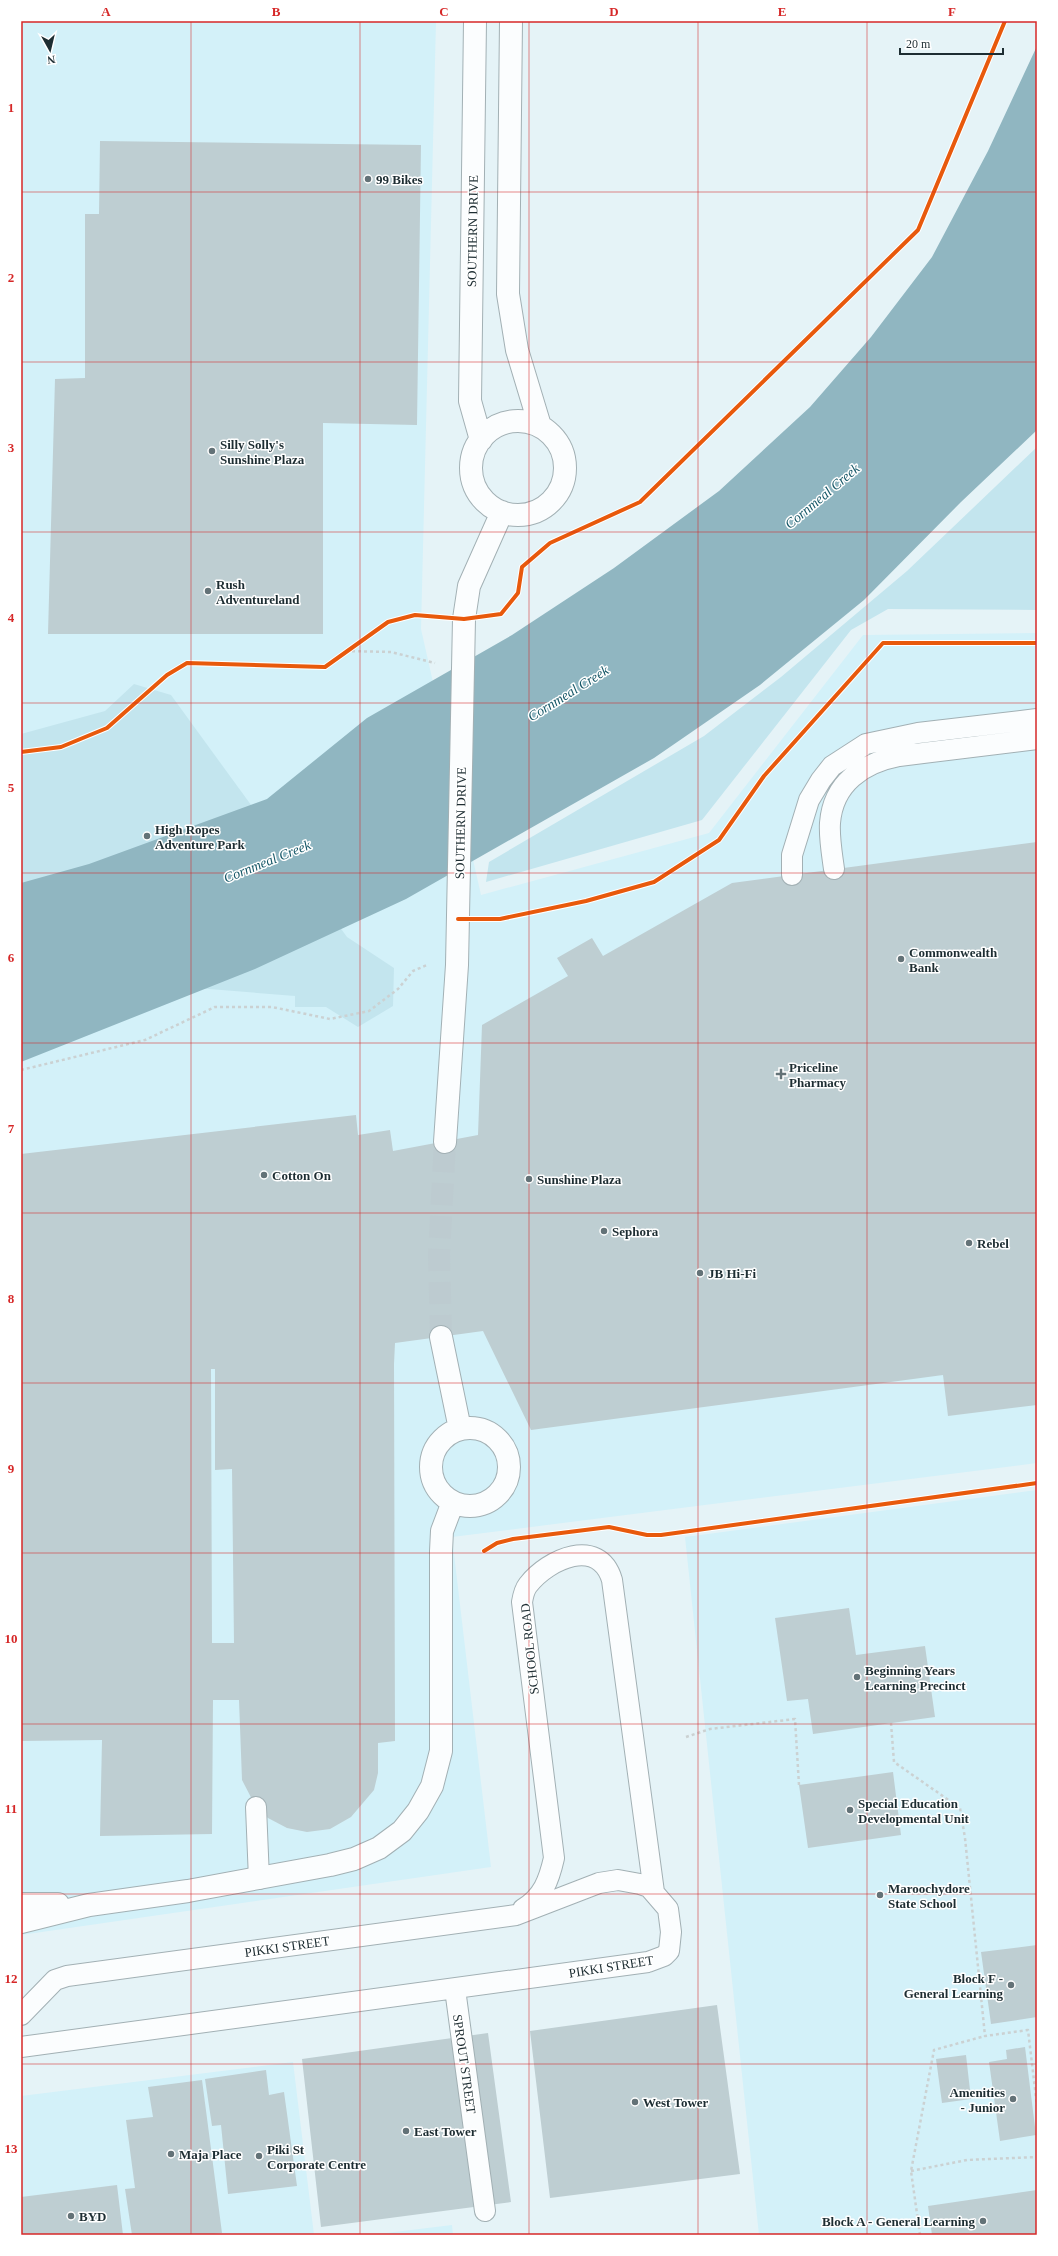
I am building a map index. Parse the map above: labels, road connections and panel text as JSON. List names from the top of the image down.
{
  "streets": {
    "street": ["SOUTHERN DRIVE"],
    "lane": ["SCHOOL ROAD", "PIKKI STREET", "SPROUT STREET"]
  },
  "crossings": [
    ["SCHOOL ROAD", "PIKKI STREET"],
    ["PIKKI STREET", "SPROUT STREET"]
  ],
  "water": ["Cornmeal Creek"],
  "places": {
    "other": [
      "99 Bikes",
      "Silly Solly's Sunshine Plaza",
      "Rush Adventureland",
      "High Ropes Adventure Park",
      "Commonwealth Bank",
      "Cotton On",
      "Sunshine Plaza",
      "Sephora",
      "Rebel",
      "JB Hi-Fi",
      "Beginning Years Learning Precinct",
      "Special Education Developmental Unit",
      "Maroochydore State School",
      "Block F - General Learning",
      "Amenities - Junior",
      "West Tower",
      "East Tower",
      "Maja Place",
      "Piki St Corporate Centre",
      "BYD",
      "Block A - General Learning"
    ],
    "health": ["Priceline Pharmacy"]
  },
  "scale_bar": "20 m",
  "north": "bottom",
  "grid": {
    "columns": [
      "A",
      "B",
      "C",
      "D",
      "E",
      "F"
    ],
    "rows": [
      "1",
      "2",
      "3",
      "4",
      "5",
      "6",
      "7",
      "8",
      "9",
      "10",
      "11",
      "12",
      "13"
    ]
  }
}
